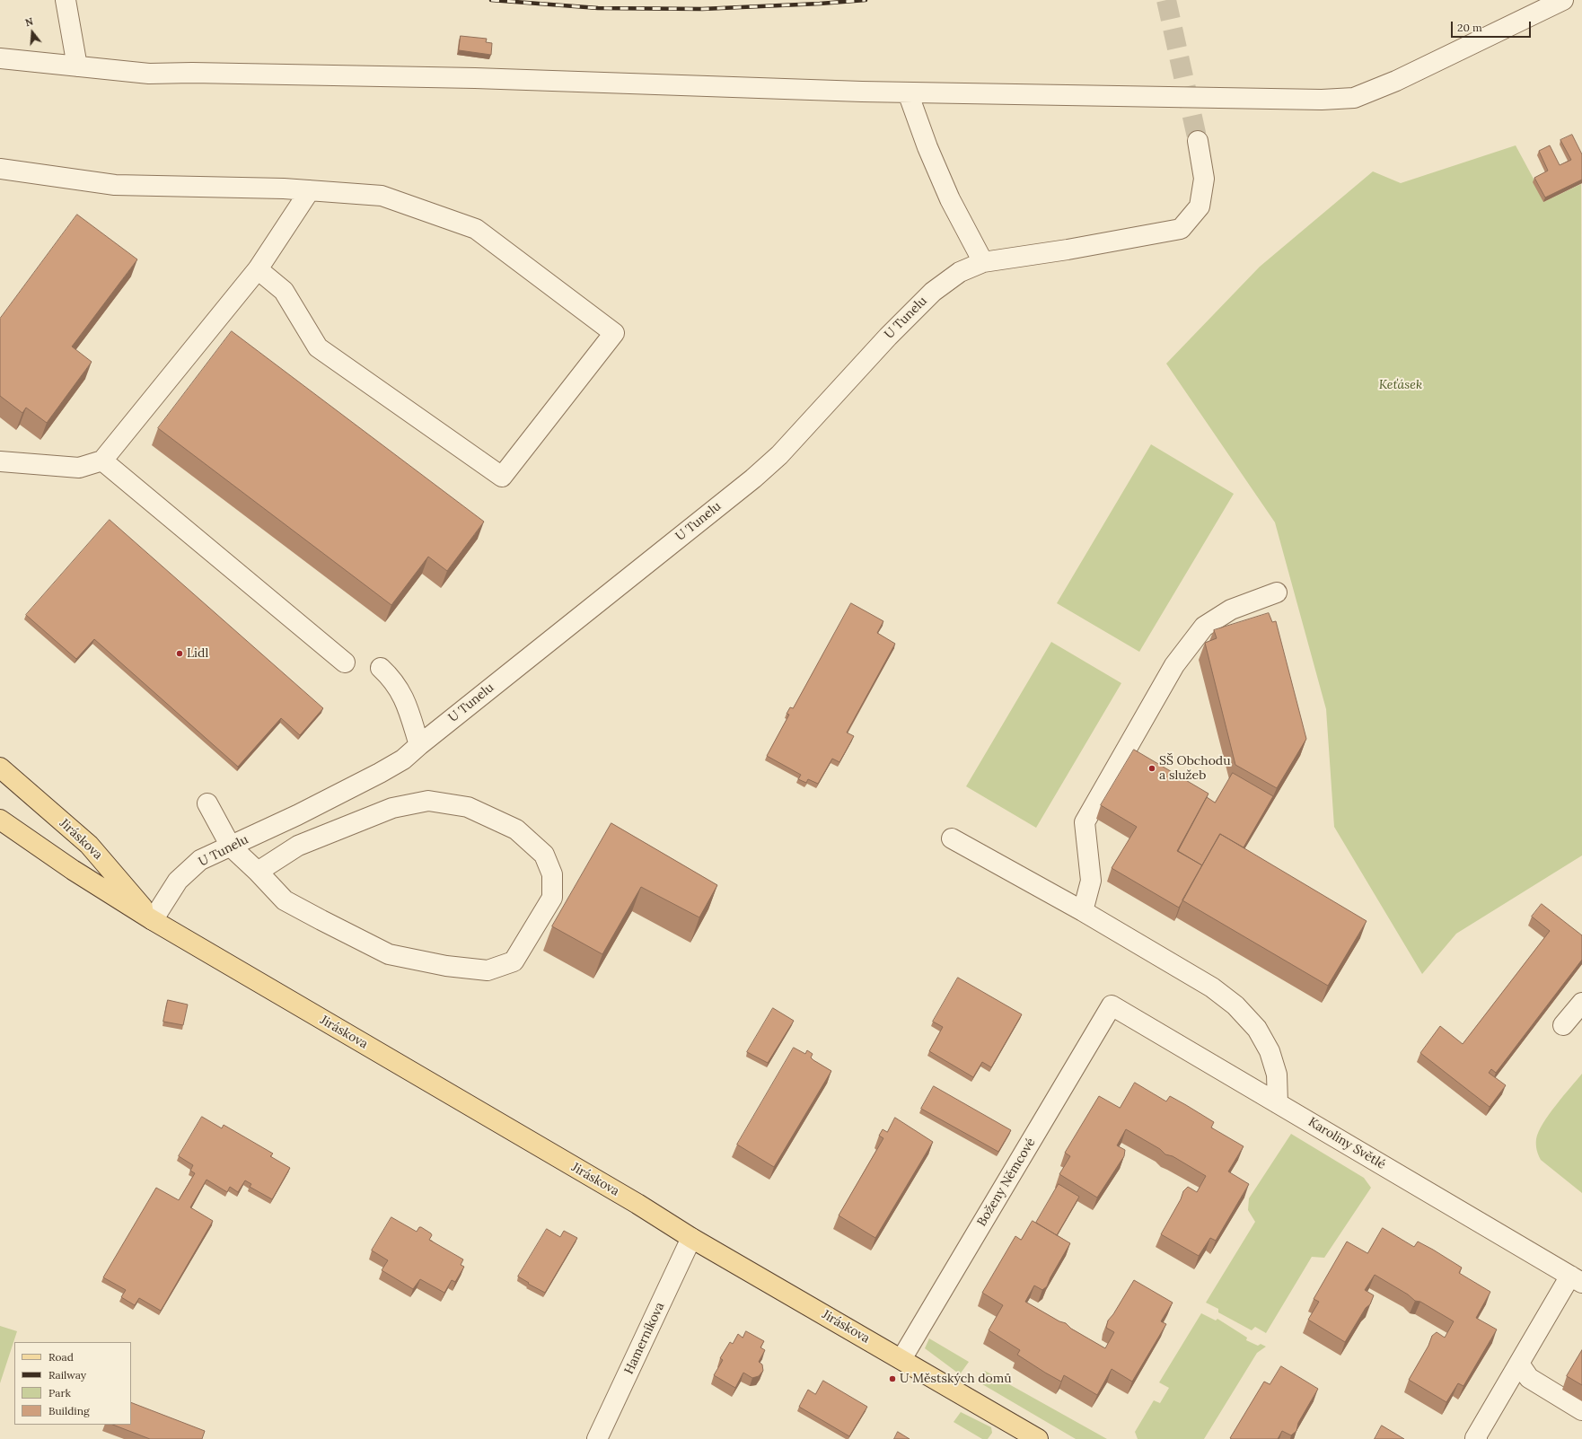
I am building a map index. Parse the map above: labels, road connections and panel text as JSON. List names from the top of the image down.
{
  "streets": {
    "main road": ["Jiráskova"],
    "street": [
      "U Tunelu",
      "Karoliny Světlé",
      "Boženy Němcové",
      "Hamerníkova"
    ]
  },
  "crossings": [
    ["U Tunelu", "Jiráskova"],
    ["Jiráskova", "Boženy Němcové"],
    ["Jiráskova", "Hamerníkova"],
    ["Karoliny Světlé", "Boženy Němcové"]
  ],
  "parks": ["Keťásek"],
  "places": ["Lidl", "SŠ Obchodu a služeb", "U Městských domů"],
  "legend": [
    "Road",
    "Railway",
    "Park",
    "Building"
  ],
  "scale_bar": "20 m",
  "north": "top"
}
